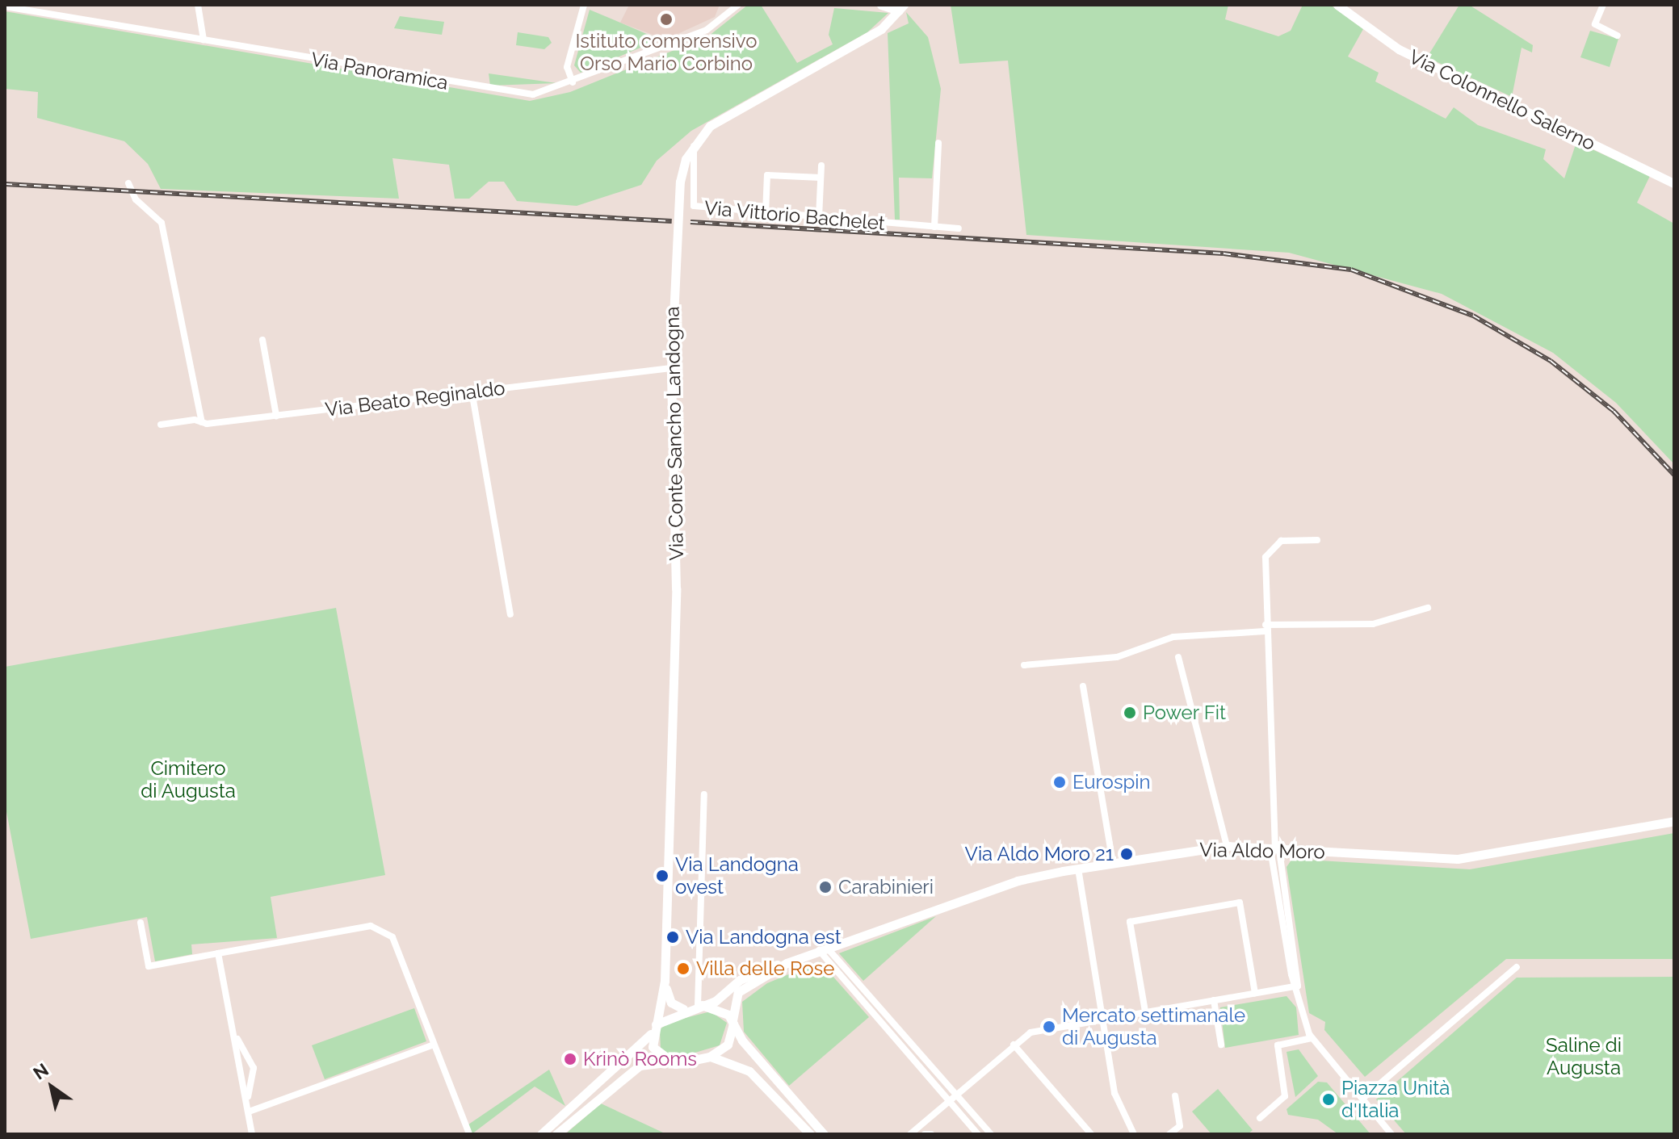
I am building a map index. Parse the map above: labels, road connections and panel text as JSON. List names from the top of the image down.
{
  "streets": {
    "main road": ["Via Colonnello Salerno", "Via Conte Sancho Landogna", "Via Aldo Moro"],
    "street": ["Via Panoramica", "Via Vittorio Bachelet", "Via Beato Reginaldo"]
  },
  "crossings": [
    ["Via Vittorio Bachelet", "Via Conte Sancho Landogna"],
    ["Via Beato Reginaldo", "Via Conte Sancho Landogna"]
  ],
  "parks": ["Cimitero di Augusta", "Saline di Augusta"],
  "places": [
    "Istituto comprensivo Orso Mario Corbino",
    "Power Fit",
    "Eurospin",
    "Via Aldo Moro 21",
    "Via Landogna ovest",
    "Carabinieri",
    "Via Landogna est",
    "Villa delle Rose",
    "Mercato settimanale di Augusta",
    "Krinò Rooms",
    "Piazza Unità d'Italia"
  ],
  "north": "top left"
}
